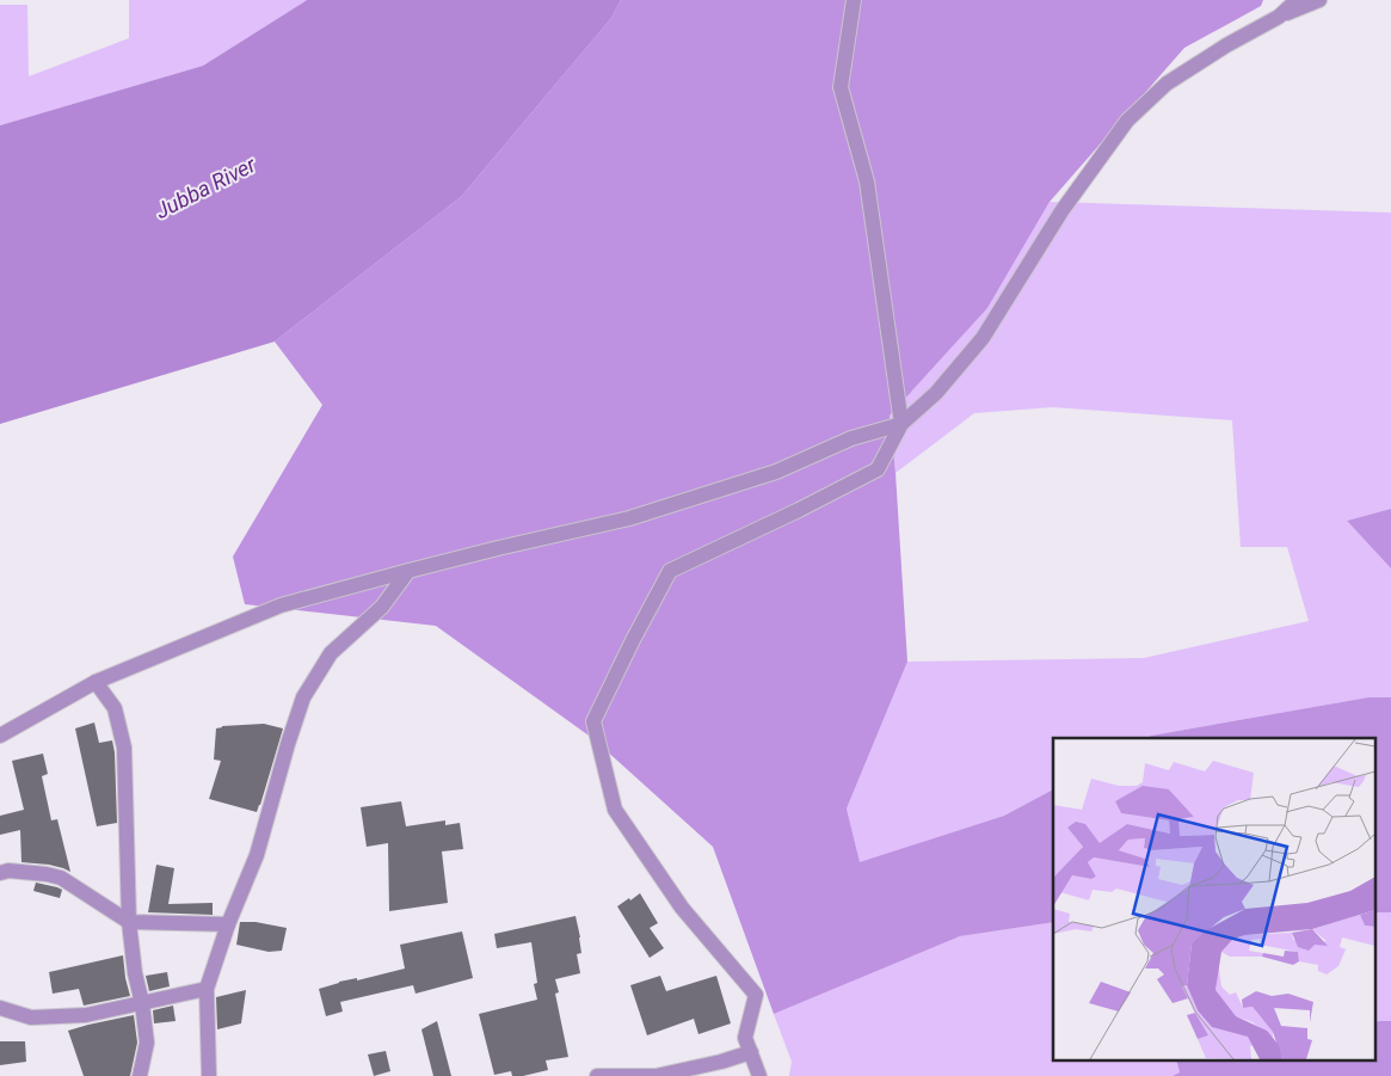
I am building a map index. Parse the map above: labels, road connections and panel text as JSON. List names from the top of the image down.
{
  "water": ["Jubba River"]
}
